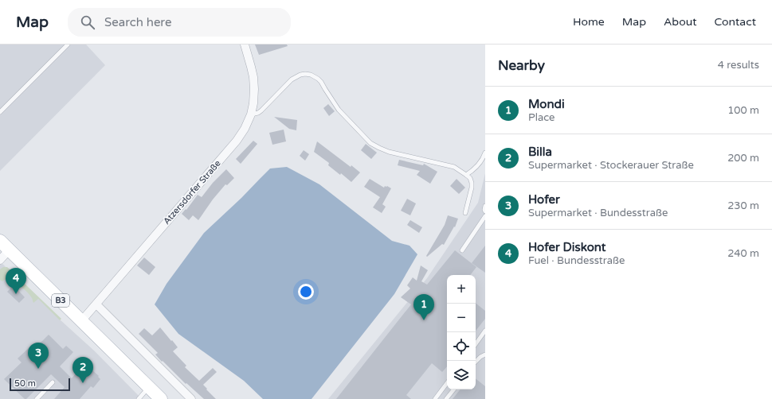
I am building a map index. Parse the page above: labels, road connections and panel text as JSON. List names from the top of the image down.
{
  "streets": {
    "main road": ["B3"],
    "street": ["Atzersdorfer Straße"]
  },
  "crossings": [
    ["Atzersdorfer Straße", "B3"]
  ],
  "scale_bar": "50 m",
  "page": {
    "header": "Map",
    "search": "Search here",
    "nav": [
      "Home",
      "Map",
      "About",
      "Contact"
    ],
    "heading": ["Nearby", "4 results"],
    "list": [
      {
        "mark": "1",
        "name": "Mondi",
        "note": "Place",
        "value": "100 m"
      },
      {
        "mark": "2",
        "name": "Billa",
        "note": "Supermarket · Stockerauer Straße",
        "value": "200 m"
      },
      {
        "mark": "3",
        "name": "Hofer",
        "note": "Supermarket · Bundesstraße",
        "value": "230 m"
      },
      {
        "mark": "4",
        "name": "Hofer Diskont",
        "note": "Fuel · Bundesstraße",
        "value": "240 m"
      }
    ],
    "pins": [
      "4",
      "1",
      "3",
      "2"
    ],
    "map_buttons": ["+", "−"],
    "scale": "50 m"
  }
}
